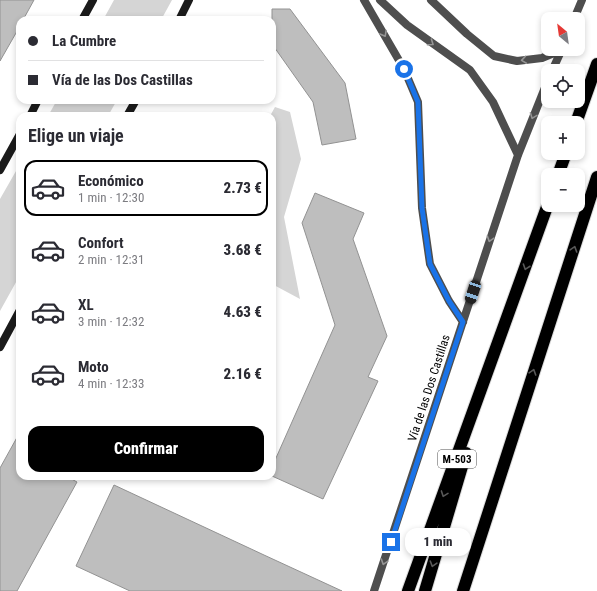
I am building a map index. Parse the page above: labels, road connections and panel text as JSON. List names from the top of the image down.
{
  "streets": {
    "highway": ["M-503"],
    "street": ["Vía de las Dos Castillas"]
  },
  "one_way": ["Vía de las Dos Castillas"],
  "north": "top left",
  "page": {
    "map_buttons": ["+", "−"],
    "banner": ["La Cumbre", "Vía de las Dos Castillas"],
    "heading": "Elige un viaje",
    "list": [
      {
        "name": "Económico",
        "note": "1 min · 12:30",
        "value": "2.73 €"
      },
      {
        "name": "Confort",
        "note": "2 min · 12:31",
        "value": "3.68 €"
      },
      {
        "name": "XL",
        "note": "3 min · 12:32",
        "value": "4.63 €"
      },
      {
        "name": "Moto",
        "note": "4 min · 12:33",
        "value": "2.16 €"
      }
    ],
    "buttons": "Confirmar",
    "bubble": "1 min"
  }
}
